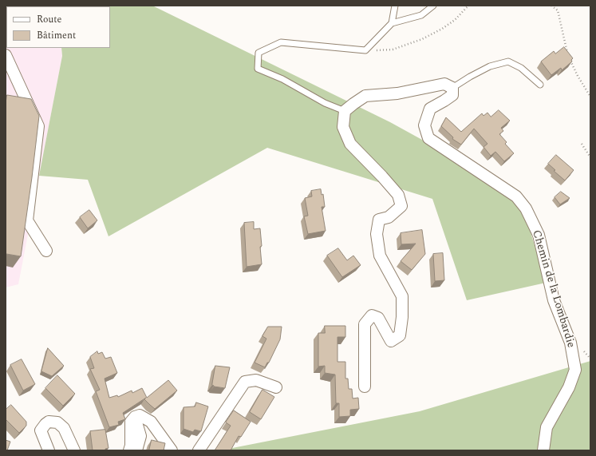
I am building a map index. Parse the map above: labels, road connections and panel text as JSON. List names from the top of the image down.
{
  "streets": {
    "street": ["Chemin de la Lombardie"]
  },
  "legend": ["Route", "Bâtiment"]
}
